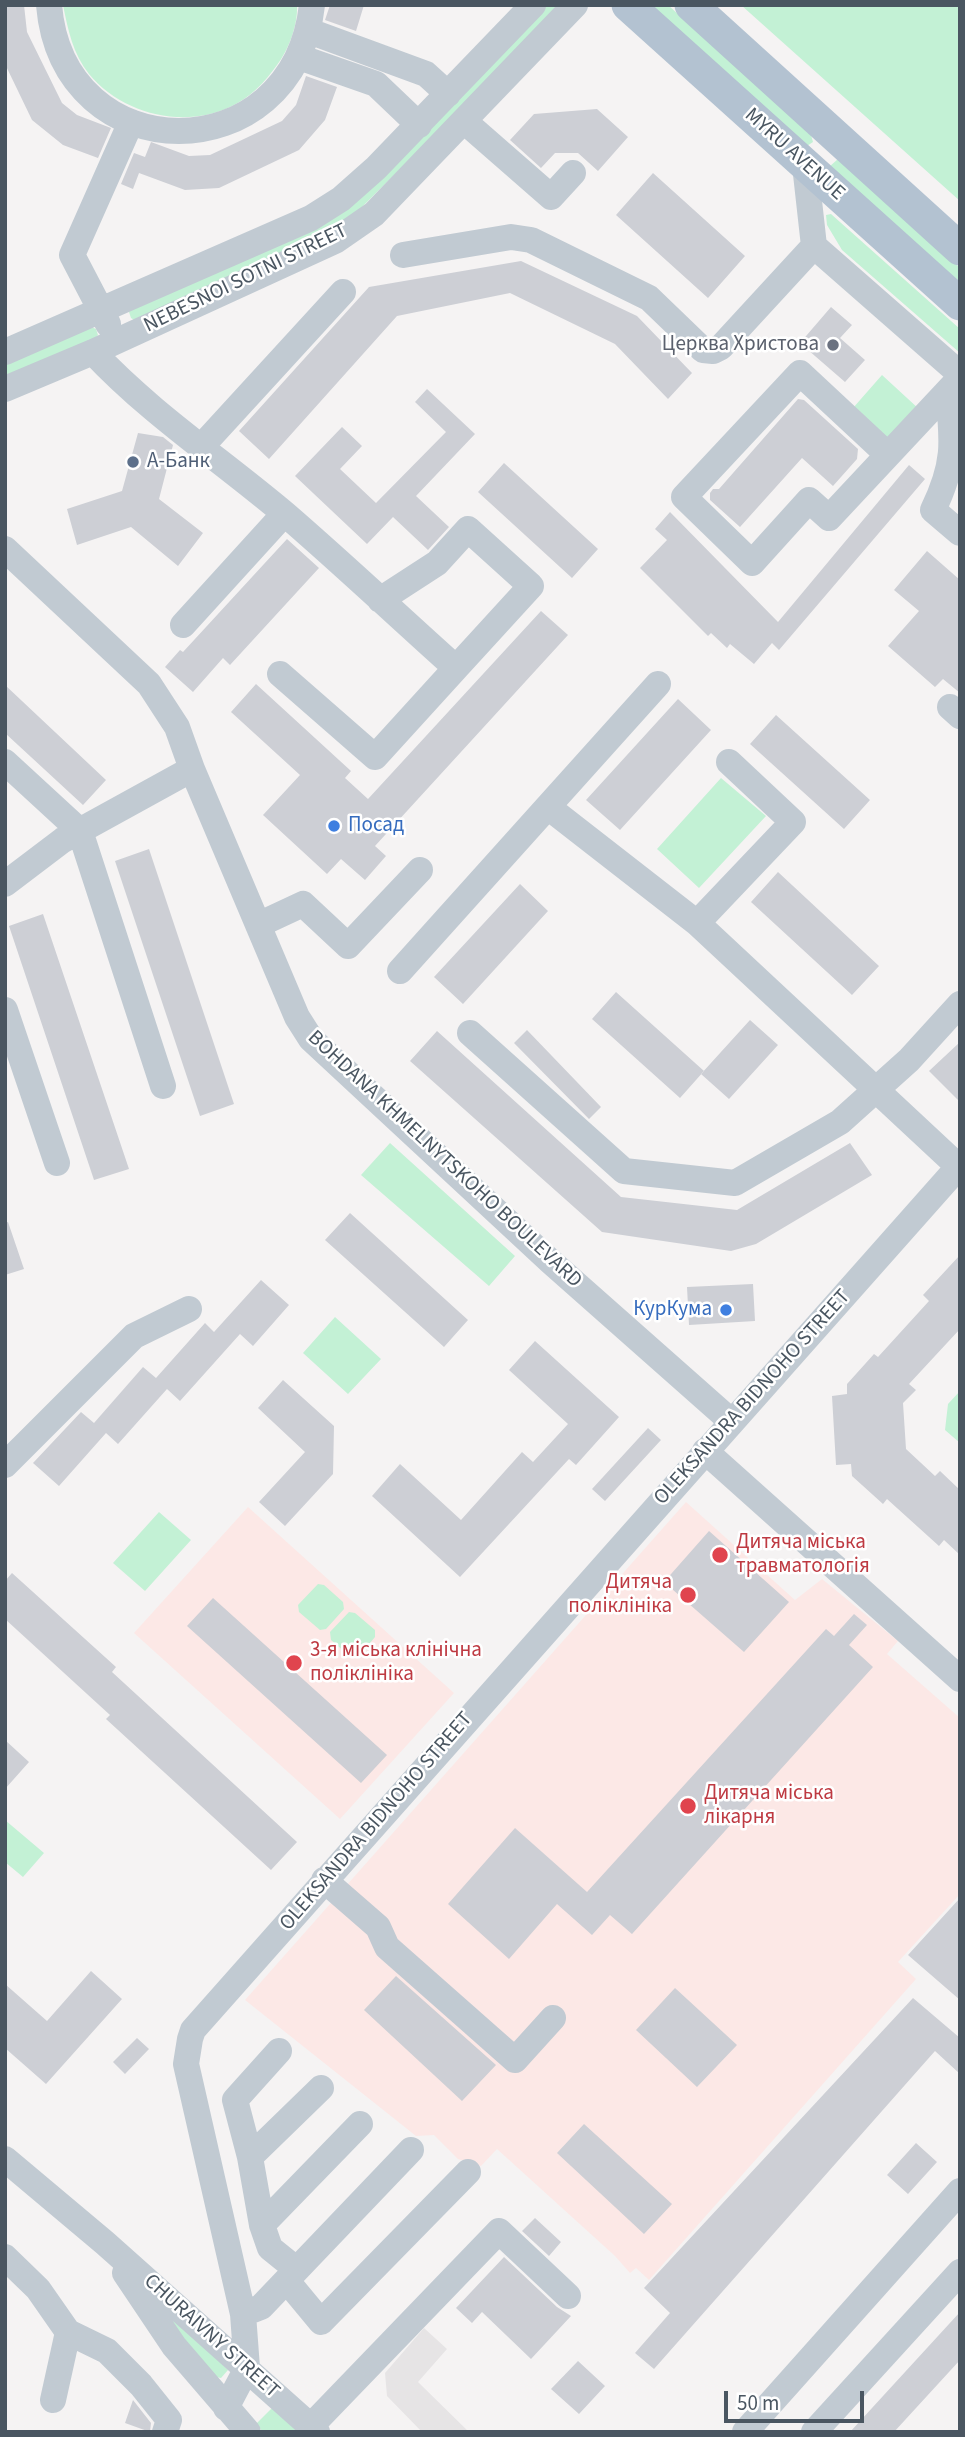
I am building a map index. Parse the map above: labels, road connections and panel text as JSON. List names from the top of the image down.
{
  "streets": {
    "main road": ["MYRU AVENUE"],
    "street": [
      "NEBESNOI SOTNI STREET",
      "BOHDANA KHMELNYTSKOHO BOULEVARD",
      "OLEKSANDRA BIDNOHO STREET",
      "CHURAIVNY STREET"
    ]
  },
  "crossings": [
    ["BOHDANA KHMELNYTSKOHO BOULEVARD", "OLEKSANDRA BIDNOHO STREET"],
    ["OLEKSANDRA BIDNOHO STREET", "CHURAIVNY STREET"]
  ],
  "places": [
    "Церква Христова",
    "А-Банк",
    "Посад",
    "КурКума",
    "Дитяча міська травматологія",
    "Дитяча поліклініка",
    "3-я міська клінічна поліклініка",
    "Дитяча міська лікарня"
  ],
  "scale_bar": "50 m"
}
